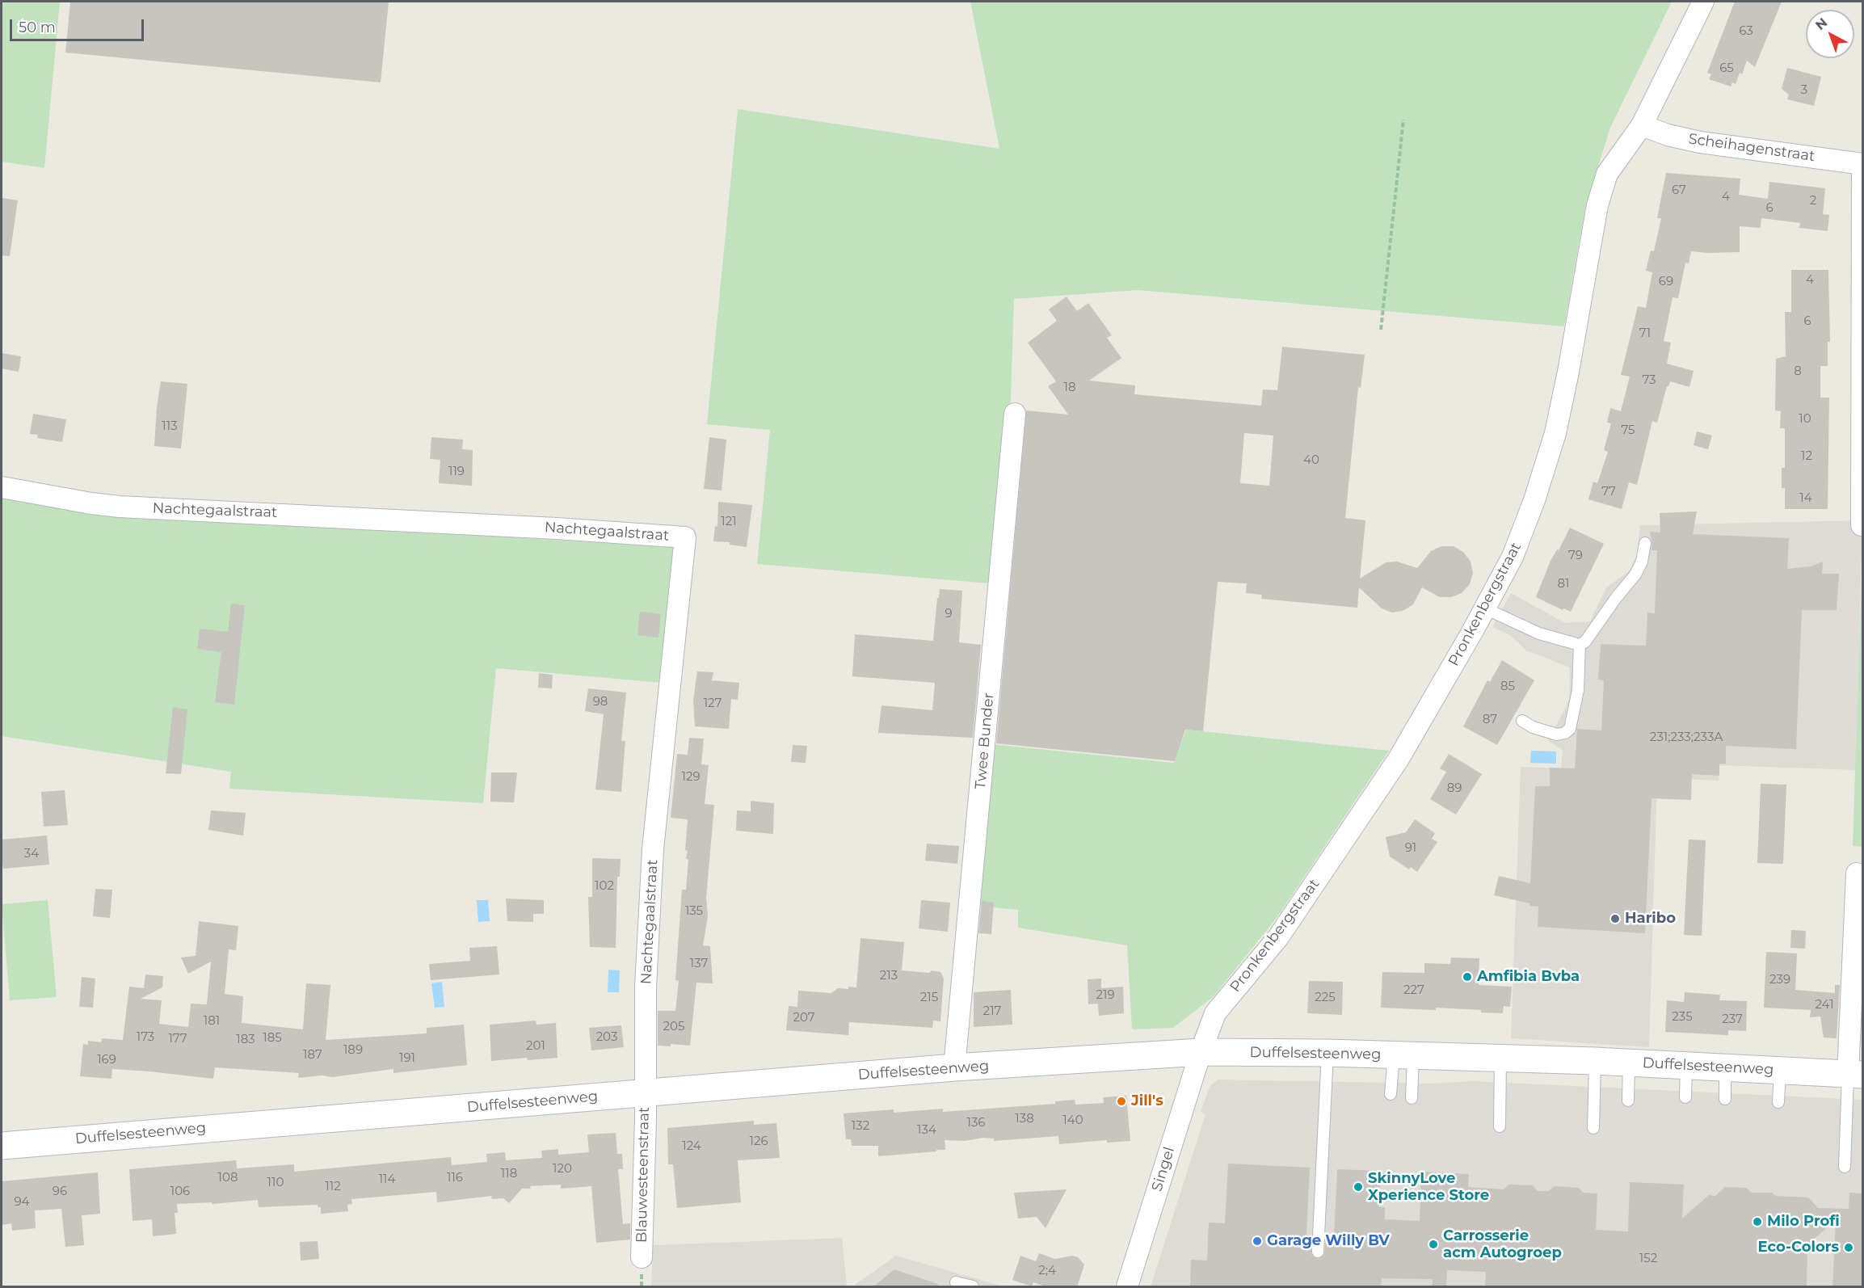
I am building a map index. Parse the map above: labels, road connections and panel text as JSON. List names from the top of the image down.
{
  "streets": {
    "street": [
      "Scheihagenstraat",
      "Nachtegaalstraat",
      "Pronkenbergstraat",
      "Twee Bunder",
      "Duffelsesteenweg",
      "Singel",
      "Blauwesteenstraat"
    ]
  },
  "crossings": [
    ["Scheihagenstraat", "Pronkenbergstraat"],
    ["Nachtegaalstraat", "Duffelsesteenweg"],
    ["Nachtegaalstraat", "Blauwesteenstraat"],
    ["Pronkenbergstraat", "Duffelsesteenweg"],
    ["Pronkenbergstraat", "Singel"],
    ["Twee Bunder", "Duffelsesteenweg"],
    ["Duffelsesteenweg", "Singel"],
    ["Duffelsesteenweg", "Blauwesteenstraat"]
  ],
  "places": [
    "Haribo",
    "Amfibia Bvba",
    "Jill's",
    "SkinnyLove Xperience Store",
    "Milo Profi",
    "Garage Willy BV",
    "Carrosserie acm Autogroep",
    "Eco-Colors"
  ],
  "house_numbers": [
    "63",
    "65",
    "3",
    "67",
    "4",
    "2",
    "6",
    "4",
    "69",
    "6",
    "71",
    "8",
    "73",
    "18",
    "10",
    "113",
    "75",
    "12",
    "40",
    "119",
    "77",
    "14",
    "121",
    "79",
    "81",
    "9",
    "85",
    "98",
    "127",
    "87",
    "231;233;233A",
    "129",
    "89",
    "91",
    "34",
    "102",
    "135",
    "137",
    "213",
    "239",
    "227",
    "219",
    "215",
    "225",
    "241",
    "217",
    "235",
    "207",
    "237",
    "181",
    "205",
    "173",
    "203",
    "185",
    "177",
    "183",
    "201",
    "189",
    "187",
    "191",
    "169",
    "138",
    "140",
    "136",
    "132",
    "134",
    "126",
    "124",
    "120",
    "118",
    "108",
    "116",
    "114",
    "110",
    "112",
    "96",
    "106",
    "94",
    "152",
    "2;4"
  ],
  "scale_bar": "50 m",
  "north": "top left"
}
